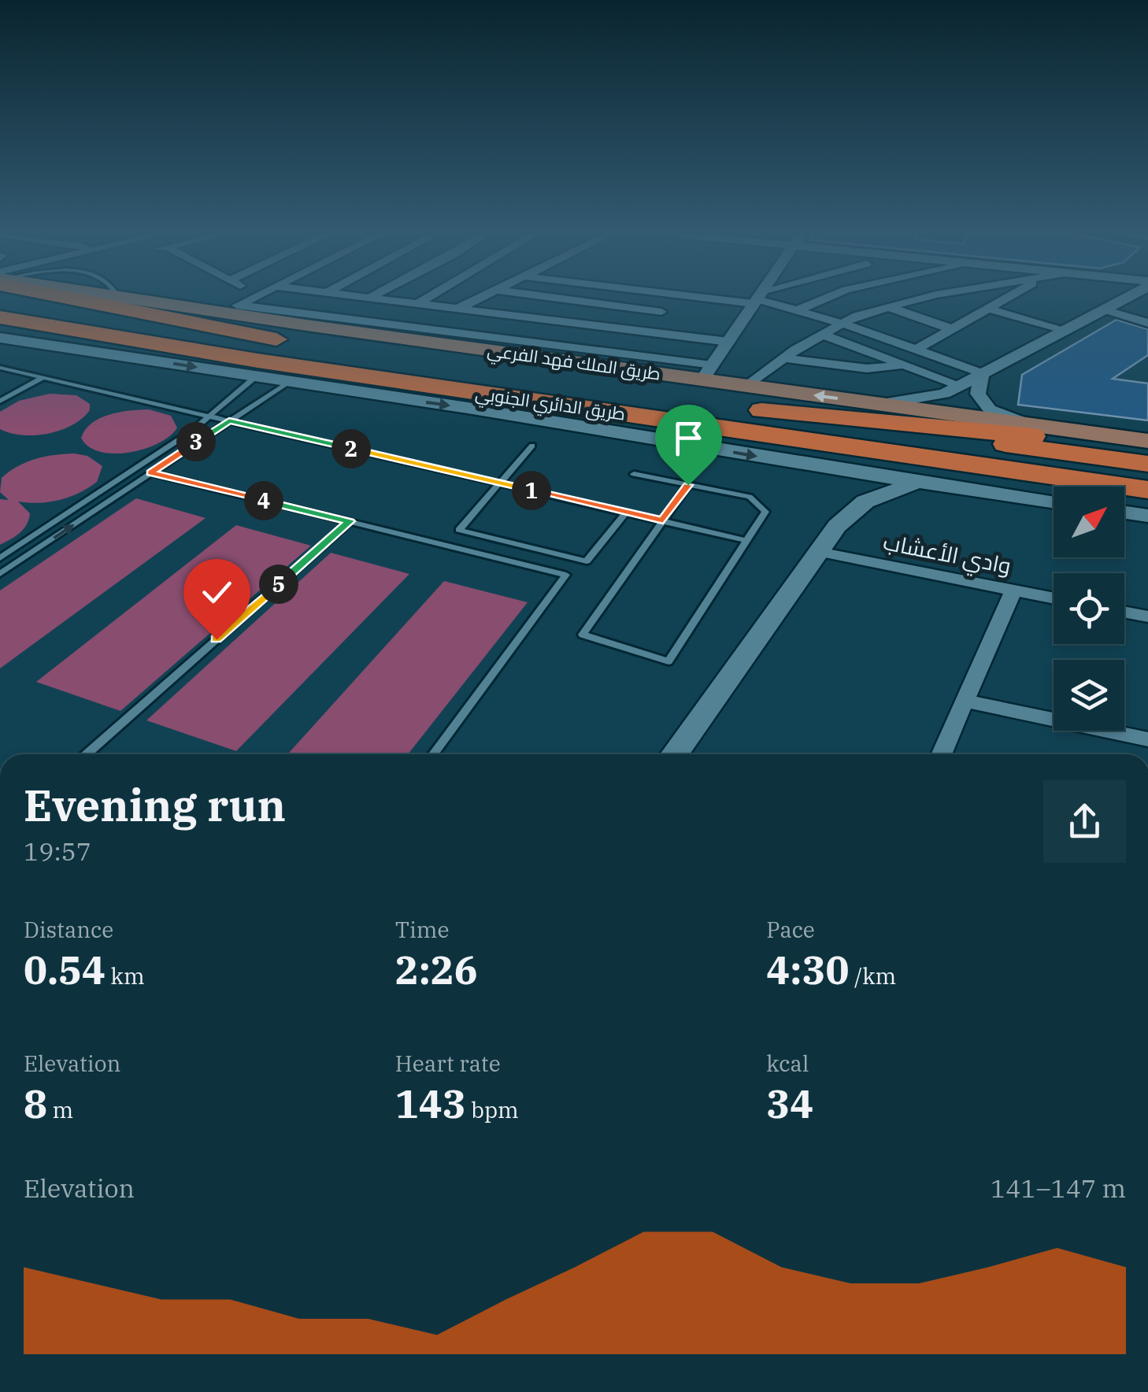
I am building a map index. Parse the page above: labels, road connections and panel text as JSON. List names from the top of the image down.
{
  "streets": {
    "highway": ["طريق الدائري الجنوبي"],
    "main road": ["طريق الملك فهد الفرعي"],
    "street": ["وادي الأعشاب"]
  },
  "north": "top right",
  "page": {
    "pins": [
      "3",
      "2",
      "1",
      "4",
      "5"
    ],
    "heading": ["Evening run", "19:57"],
    "stats": [
      ["Distance", "0.54 km"],
      ["Time", "2:26"],
      ["Pace", "4:30 /km"],
      ["Elevation", "8 m"],
      ["Heart rate", "143 bpm"],
      ["kcal", "34"]
    ],
    "chart": ["Elevation", "141–147 m"]
  }
}
